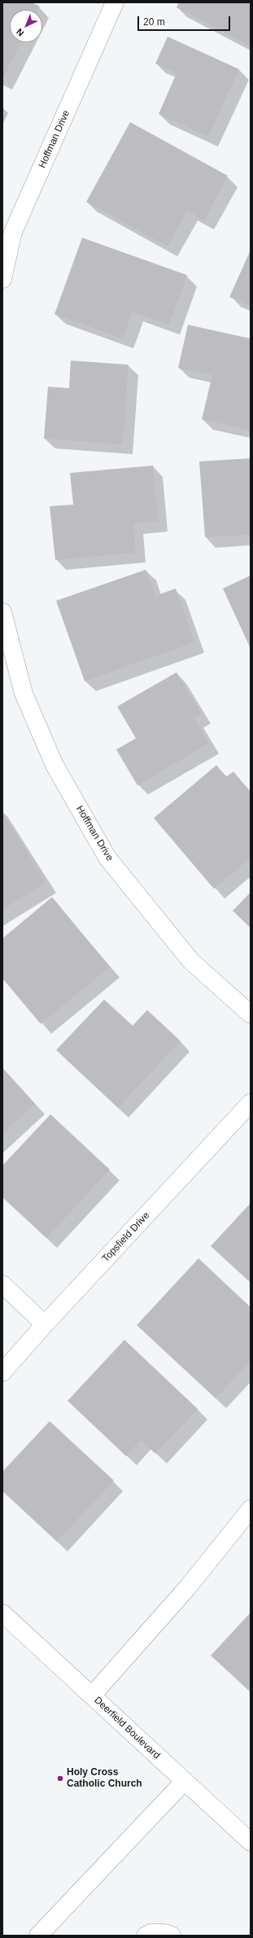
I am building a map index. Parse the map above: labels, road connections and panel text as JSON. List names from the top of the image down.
{
  "streets": {
    "street": ["Hoffman Drive", "Topsfield Drive", "Deerfield Boulevard"]
  },
  "places": ["Holy Cross Catholic Church"],
  "scale_bar": "20 m",
  "north": "bottom left"
}
